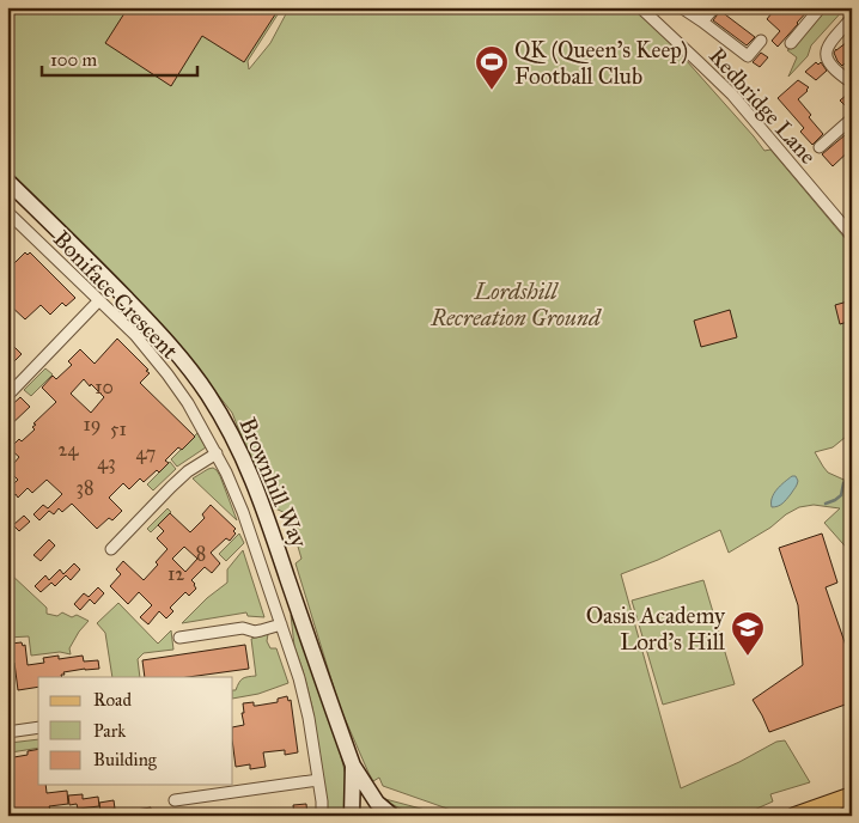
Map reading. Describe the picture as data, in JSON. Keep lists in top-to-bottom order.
{
  "streets": {
    "street": ["Redbridge Lane", "Boniface Crescent", "Brownhill Way"]
  },
  "parks": ["Lordshill Recreation Ground"],
  "places": {
    "sports": ["QK (Queen's Keep) Football Club"],
    "school or university": ["Oasis Academy Lord's Hill"]
  },
  "house_numbers": [
    "10",
    "19",
    "51",
    "24",
    "47",
    "43",
    "38",
    "8",
    "12"
  ],
  "legend": ["Road", "Park", "Building"],
  "scale_bar": "100 m"
}
